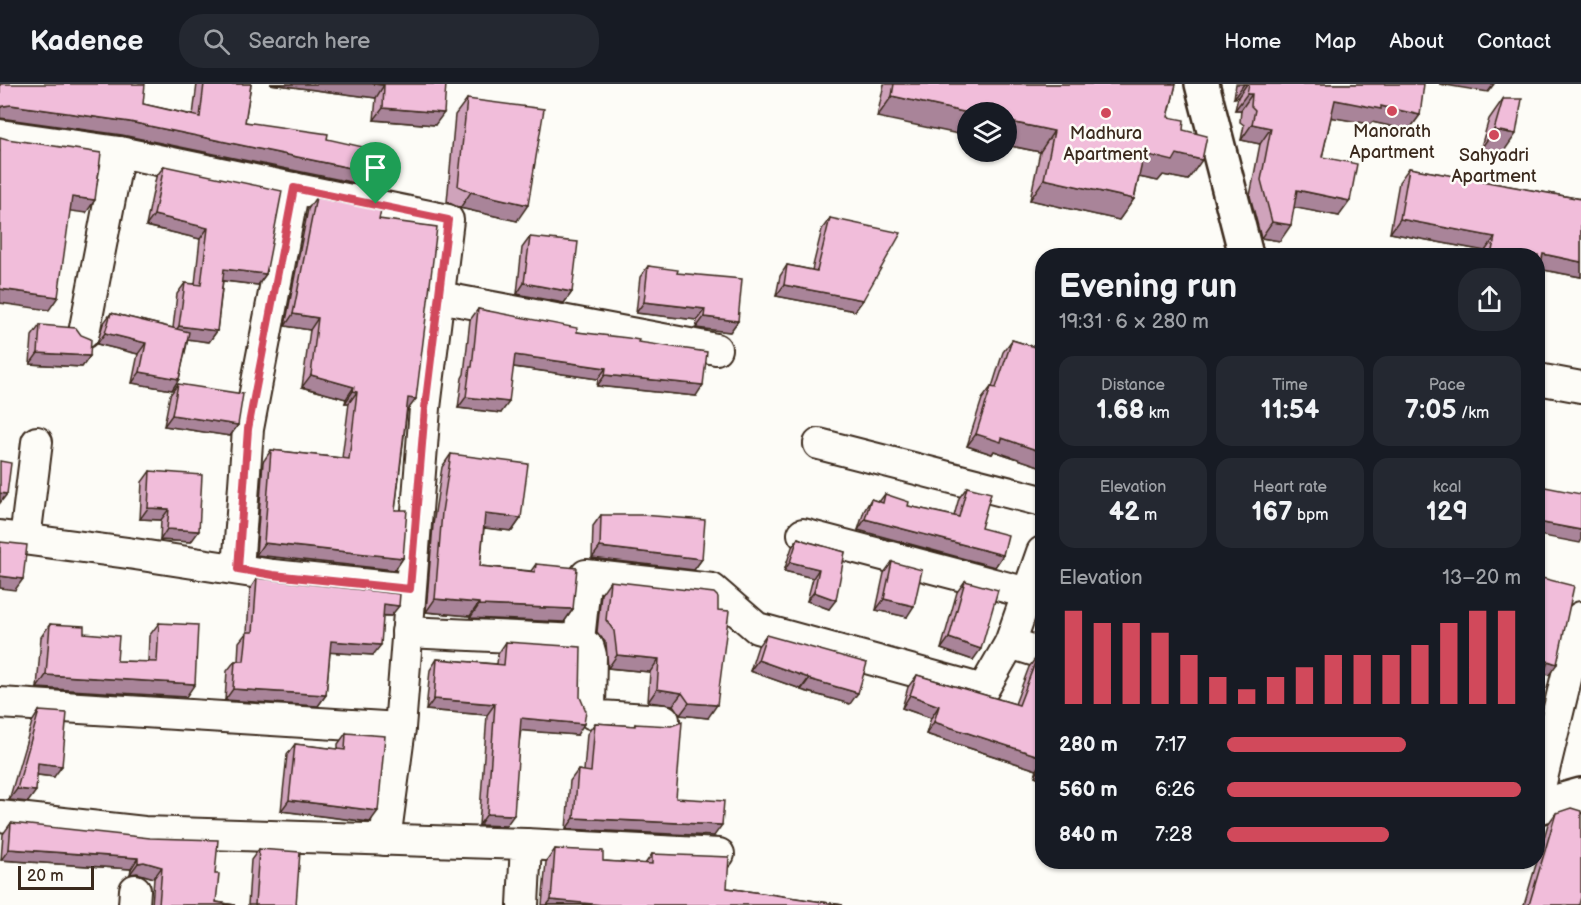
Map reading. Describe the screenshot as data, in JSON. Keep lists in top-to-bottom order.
{
  "places": ["Manorath Apartment", "Madhura Apartment", "Sahyadri Apartment"],
  "scale_bar": "20 m",
  "page": {
    "header": "Kadence",
    "search": "Search here",
    "nav": [
      "Home",
      "Map",
      "About",
      "Contact"
    ],
    "heading": ["Evening run", "19:31 · 6 × 280 m"],
    "stats": [
      ["Distance", "1.68 km"],
      ["Time", "11:54"],
      ["Pace", "7:05 /km"],
      ["Elevation", "42 m"],
      ["Heart rate", "167 bpm"],
      ["kcal", "129"]
    ],
    "chart": ["Elevation", "13–20 m"],
    "list": [
      {
        "name": "280 m",
        "note": "7:17"
      },
      {
        "name": "560 m",
        "note": "6:26"
      },
      {
        "name": "840 m",
        "note": "7:28"
      }
    ],
    "scale": "20 m"
  }
}
